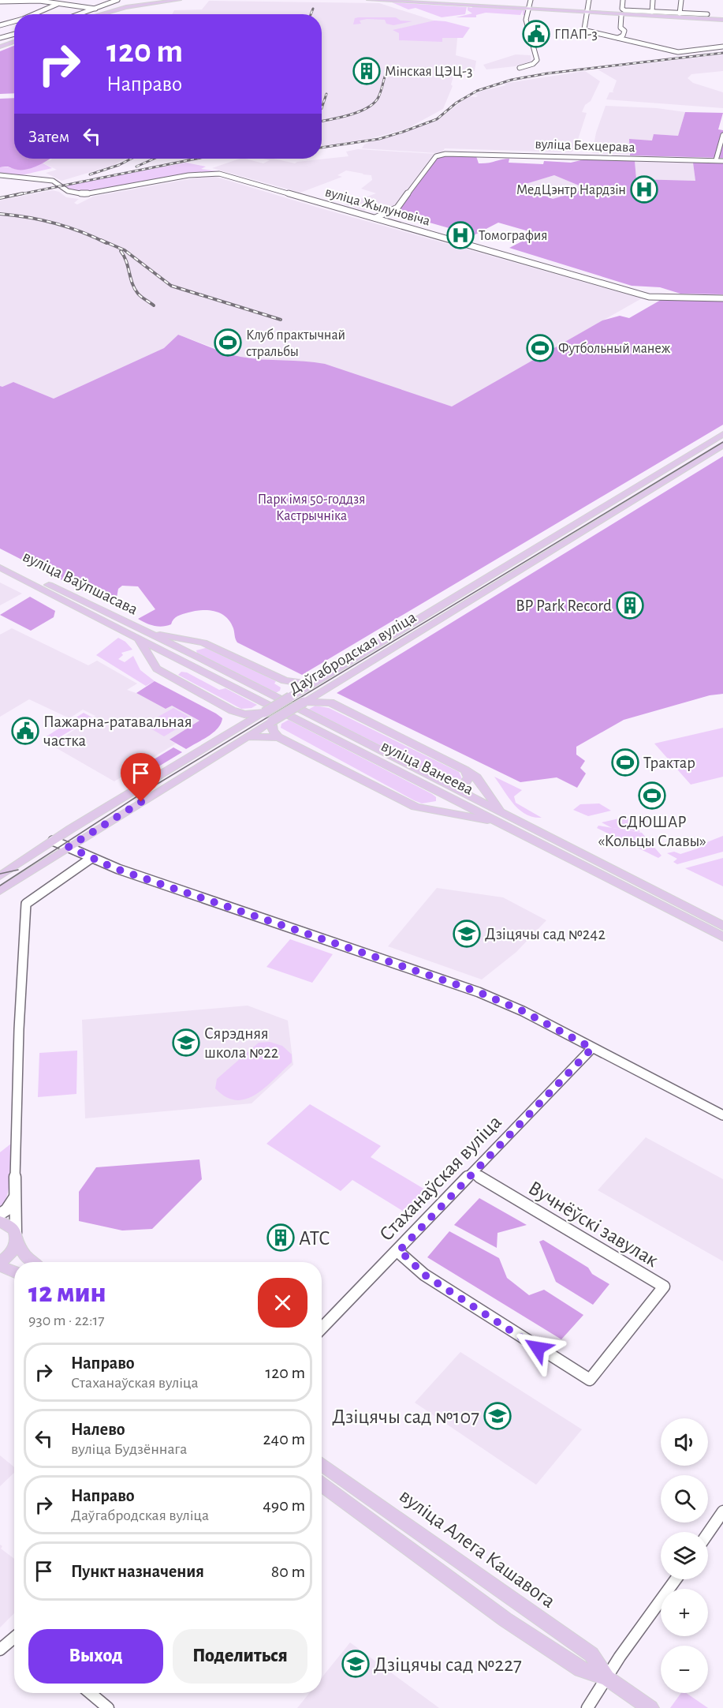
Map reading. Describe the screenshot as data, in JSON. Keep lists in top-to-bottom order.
{
  "streets": {
    "main road": [
      "вуліца Ваўпшасава",
      "Даўгабродская вуліца",
      "вуліца Ванеева",
      "вуліца Алега Кашавога"
    ],
    "street": [
      "вуліца Бехцерава",
      "вуліца Жылуновіча",
      "Стаханаўская вуліца",
      "Вучнёўскі завулак"
    ]
  },
  "crossings": [
    ["вуліца Бехцерава", "вуліца Жылуновіча"],
    ["вуліца Ваўпшасава", "вуліца Ванеева"],
    ["Стаханаўская вуліца", "Вучнёўскі завулак"]
  ],
  "parks": ["Парк імя 50-годдзя Кастрычніка"],
  "places": {
    "public building": ["ГПАП-3", "Пажарна-ратавальная частка"],
    "building": ["Мінская ЦЭЦ-3", "BP Park Record", "АТС"],
    "hospital": ["МедЦэнтр Нардзін", "Томография"],
    "sports": [
      "Клуб практычнай стральбы",
      "Футбольный манеж",
      "Трактар",
      "СДЮШАР «Кольцы Славы»"
    ],
    "school or university": [
      "Дзіцячы сад №242",
      "Сярэдняя школа №22",
      "Дзіцячы сад №107",
      "Дзіцячы сад №227"
    ]
  },
  "page": {
    "turn": ["120 m", "Направо"],
    "then": "Затем",
    "heading": ["12 мин", "930 m · 22:17"],
    "list": [
      {
        "name": "Направо",
        "note": "Стаханаўская вуліца",
        "value": "120 m"
      },
      {
        "name": "Налево",
        "note": "вуліца Будзённага",
        "value": "240 m"
      },
      {
        "name": "Направо",
        "note": "Даўгабродская вуліца",
        "value": "490 m"
      },
      {
        "name": "Пункт назначения",
        "value": "80 m"
      }
    ],
    "map_buttons": ["+", "−"],
    "buttons": ["Выход", "Поделиться"]
  }
}
